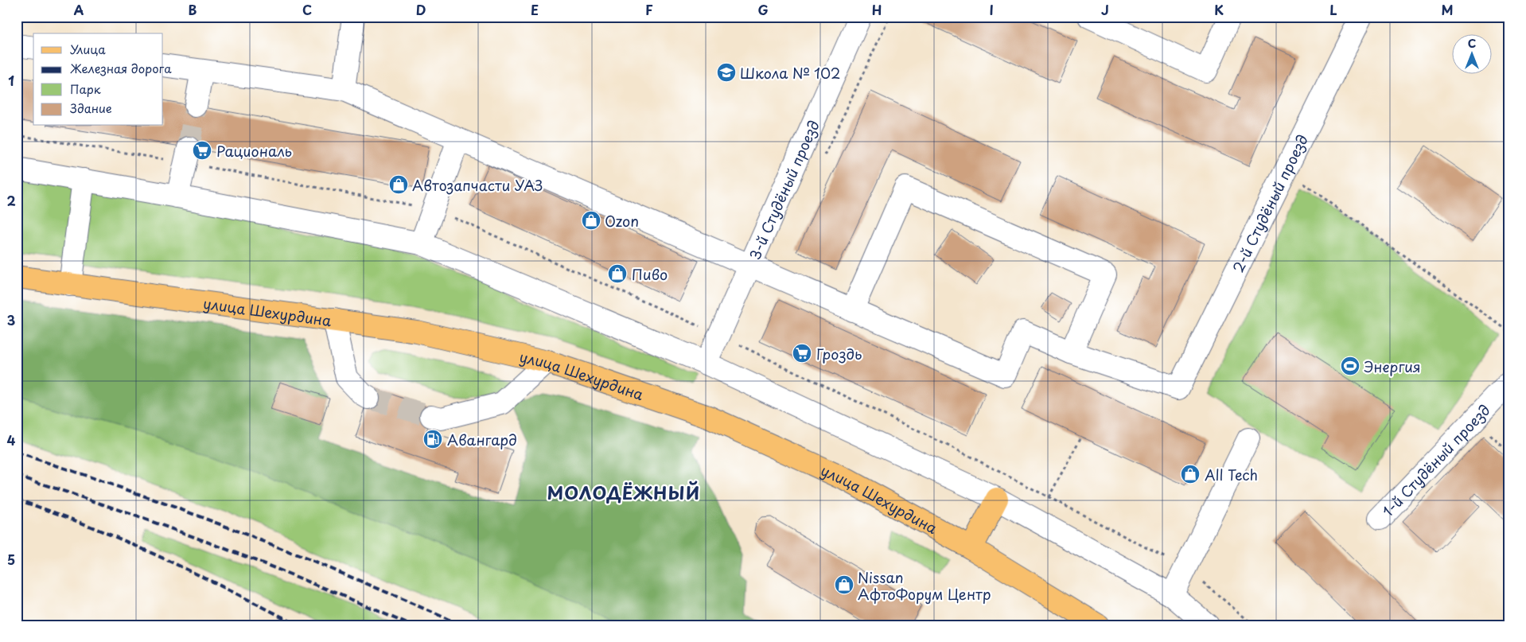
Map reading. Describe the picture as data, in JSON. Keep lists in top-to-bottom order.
{
  "streets": {
    "main road": ["улица Шехурдина"],
    "street": ["3-й Студёный проезд", "2-й Студёный проезд", "1-й Студёный проезд"]
  },
  "districts": ["МОЛОДЁЖНЫЙ"],
  "places": {
    "school or university": ["Школа № 102"],
    "supermarket": ["Рациональ", "Гроздь"],
    "shop": [
      "Автозапчасти УАЗ",
      "Ozon",
      "Пиво",
      "All Tech",
      "Nissan АфтоФорум Центр"
    ],
    "sports": ["Энергия"],
    "fuel station": ["Авангард"]
  },
  "legend": [
    "Улица",
    "Железная дорога",
    "Парк",
    "Здание"
  ],
  "north": "top",
  "grid": {
    "columns": [
      "A",
      "B",
      "C",
      "D",
      "E",
      "F",
      "G",
      "H",
      "I",
      "J",
      "K",
      "L",
      "M"
    ],
    "rows": [
      "1",
      "2",
      "3",
      "4",
      "5"
    ]
  }
}
